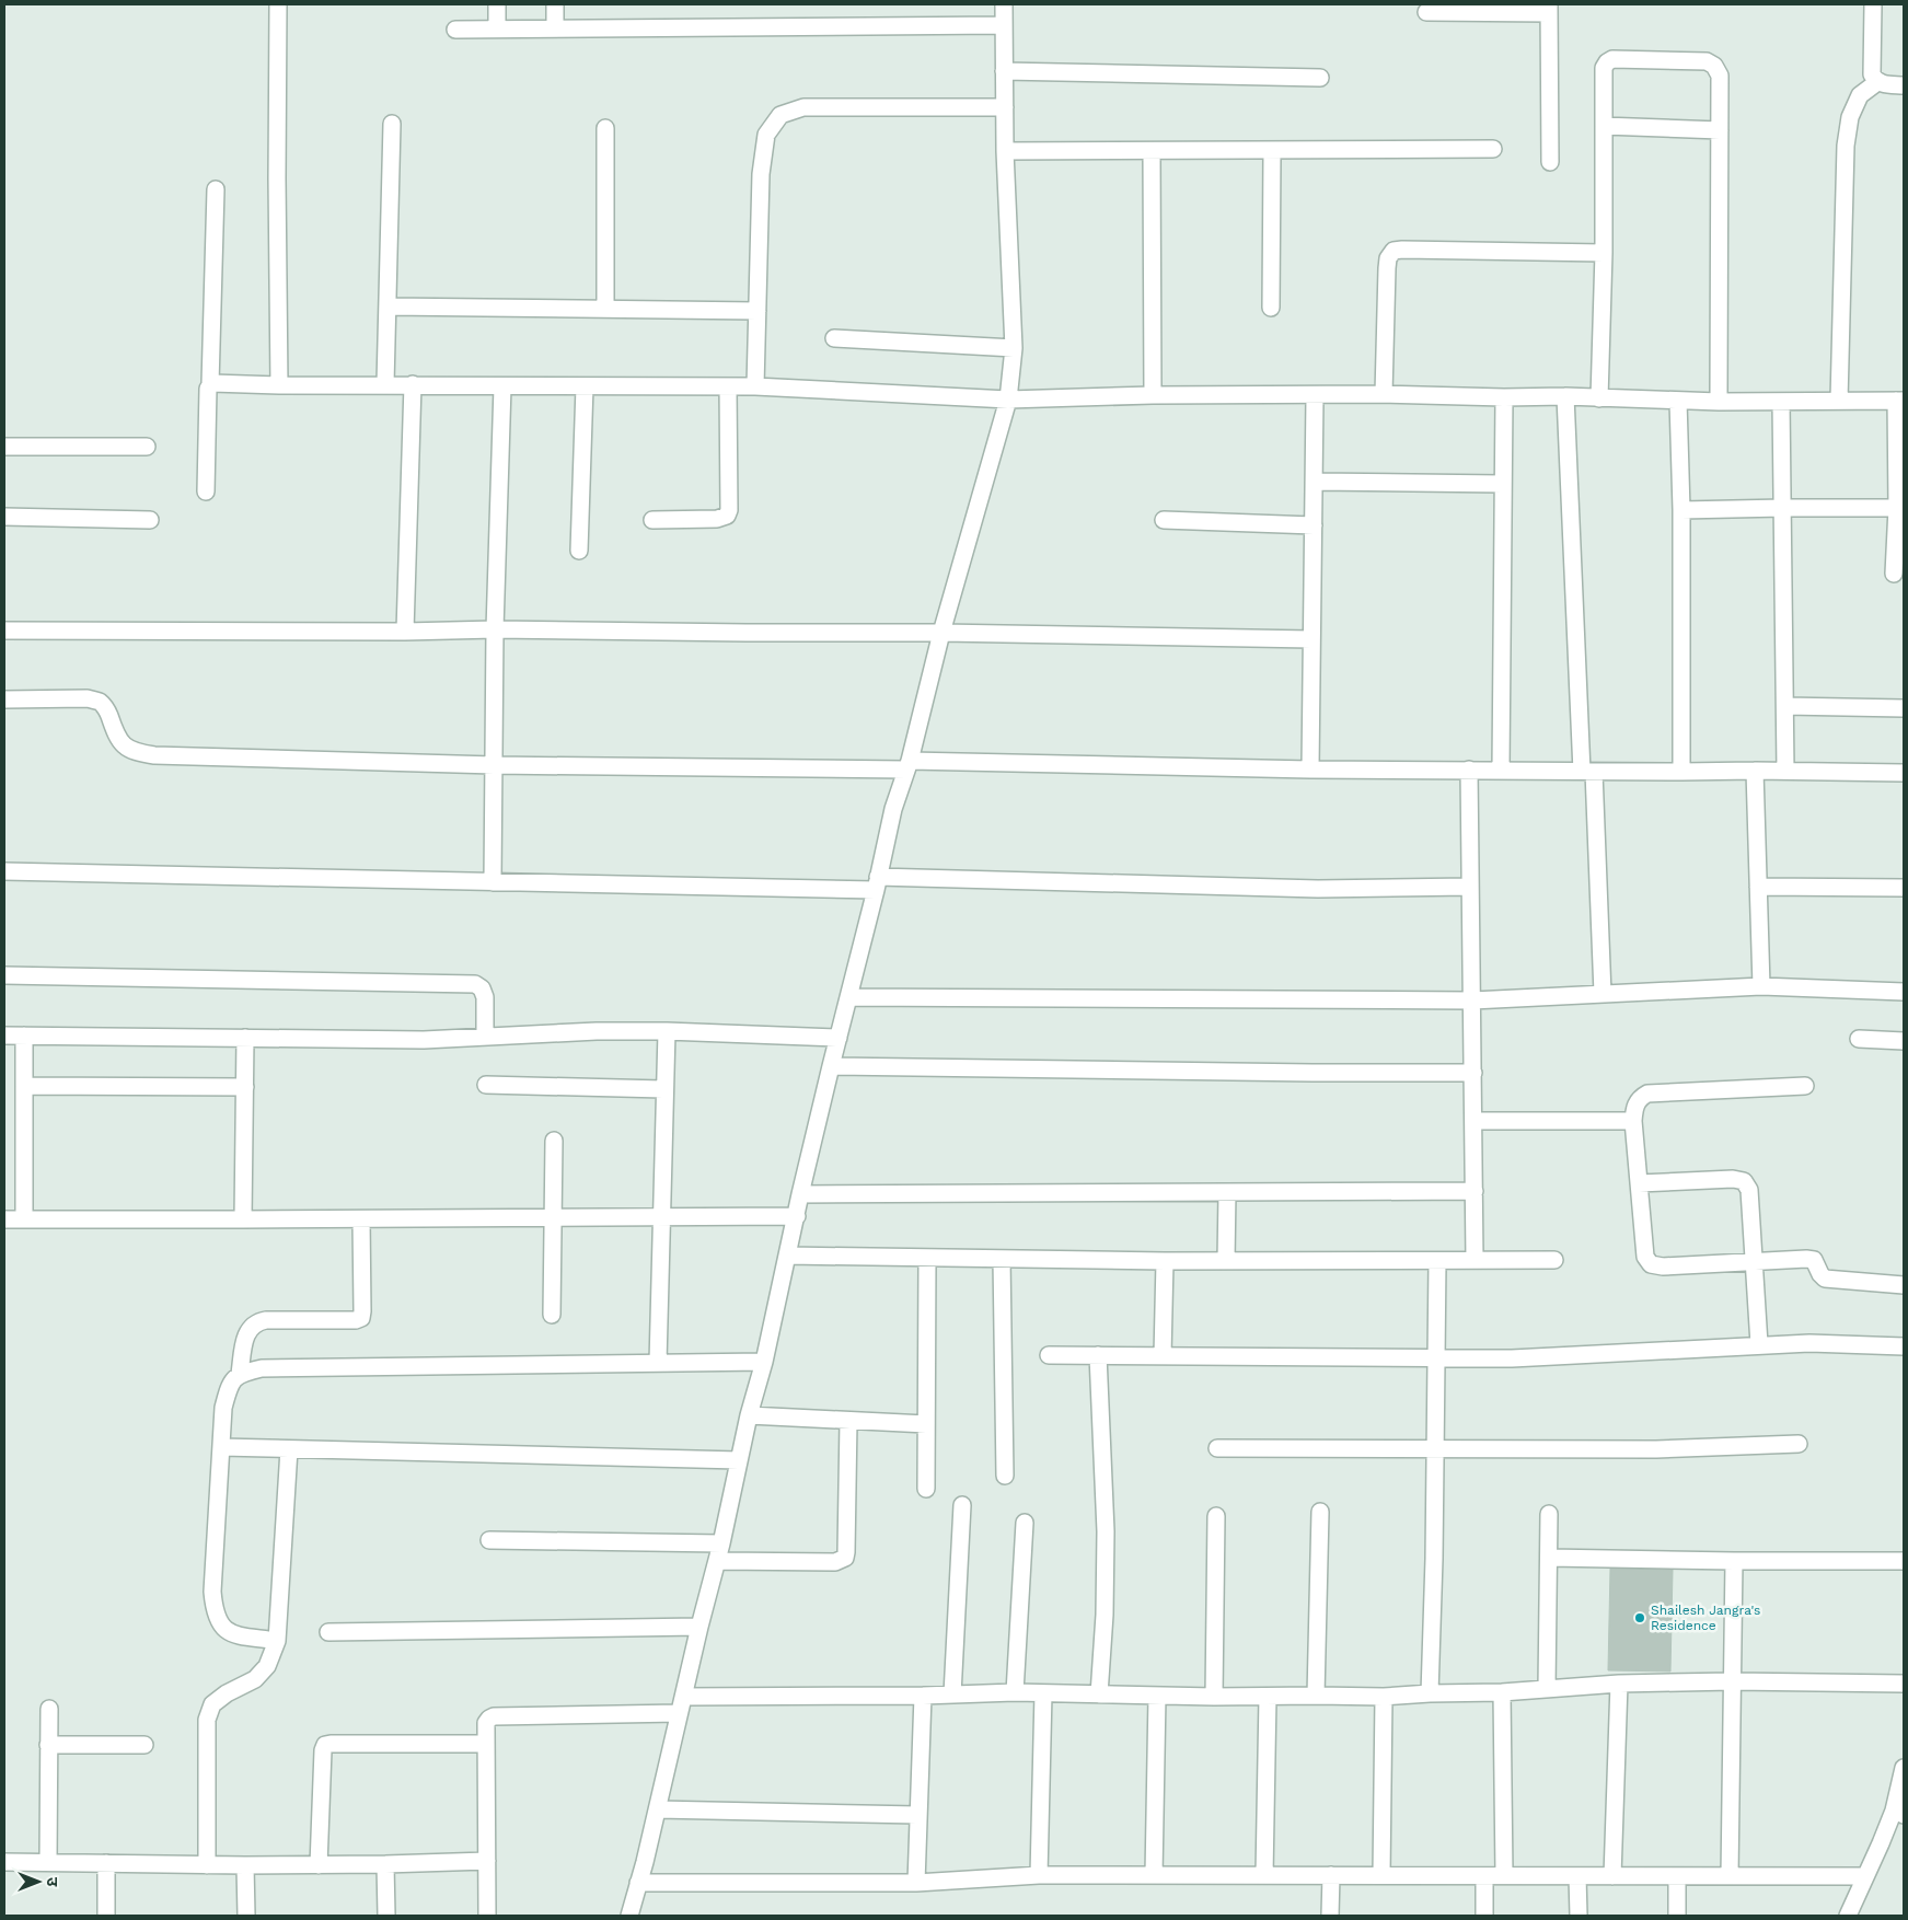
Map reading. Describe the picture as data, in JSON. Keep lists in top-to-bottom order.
{
  "places": ["Shailesh Jangra's Residence"],
  "north": "right"
}
